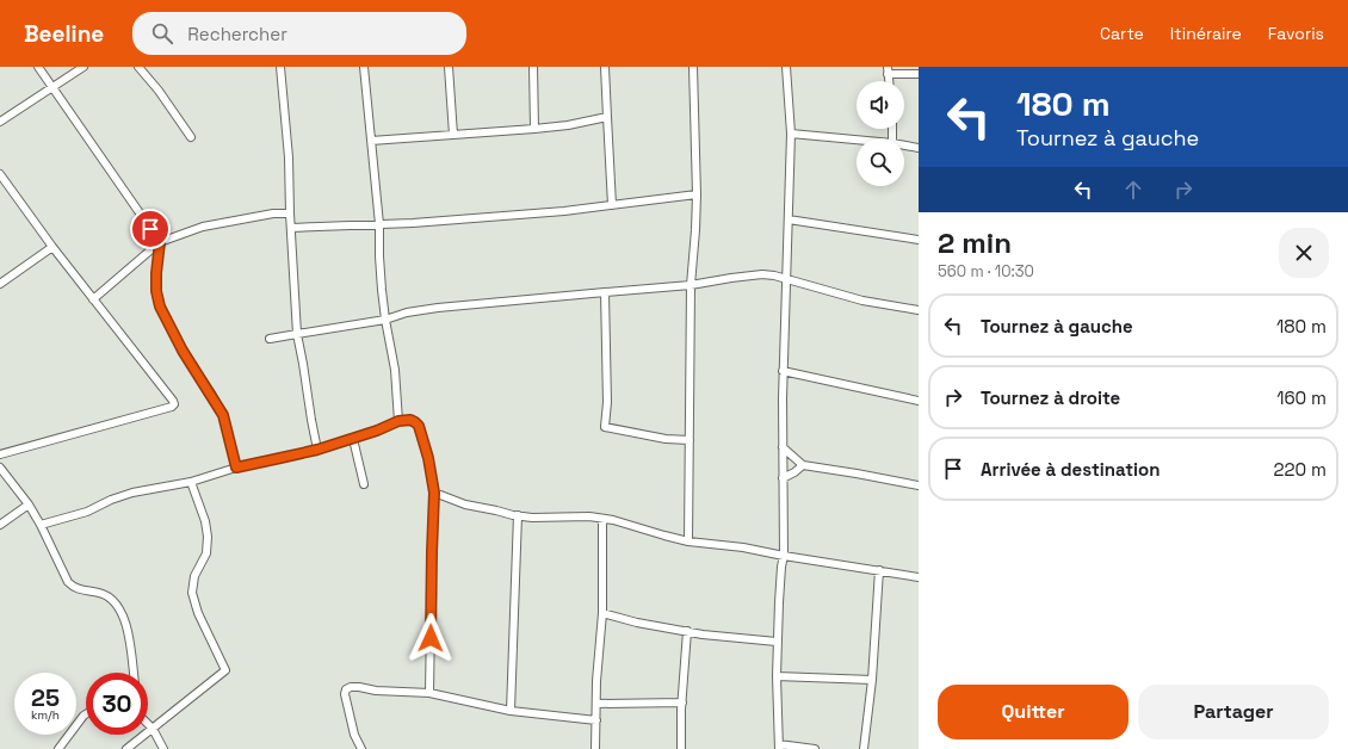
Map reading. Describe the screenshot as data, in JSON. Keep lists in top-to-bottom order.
{
  "page": {
    "header": "Beeline",
    "search": "Rechercher",
    "nav": ["Carte", "Itinéraire", "Favoris"],
    "turn": ["180 m", "Tournez à gauche"],
    "heading": ["2 min", "560 m · 10:30"],
    "list": [
      {
        "name": "Tournez à gauche",
        "value": "180 m"
      },
      {
        "name": "Tournez à droite",
        "value": "160 m"
      },
      {
        "name": "Arrivée à destination",
        "value": "220 m"
      }
    ],
    "speed": "25 km/h",
    "limit": "30",
    "buttons": ["Quitter", "Partager"]
  }
}
